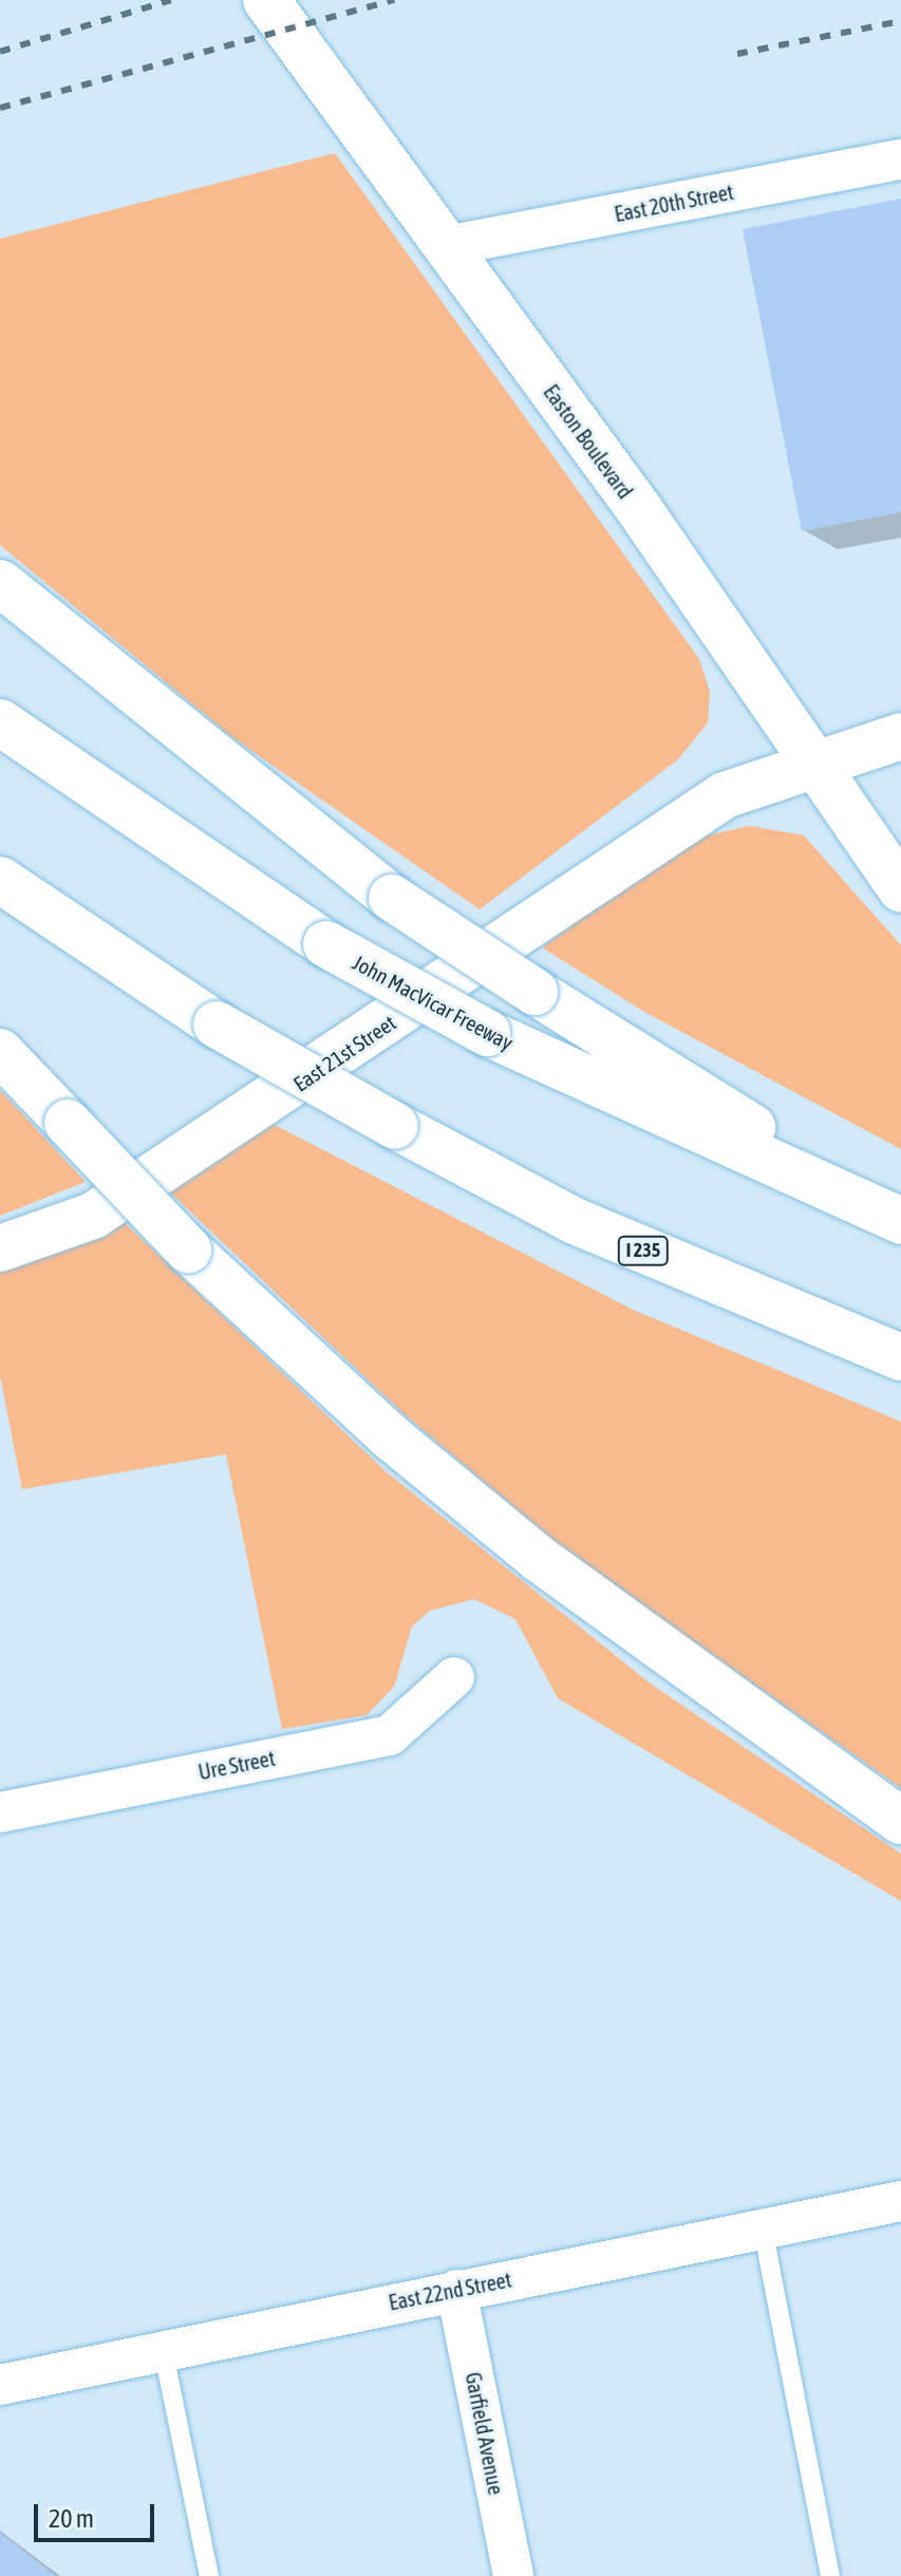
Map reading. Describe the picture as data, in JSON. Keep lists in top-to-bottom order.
{
  "streets": {
    "main road": [
      "Easton Boulevard",
      "John MacVicar Freeway",
      "East 21st Street",
      "I 235"
    ],
    "street": [
      "East 20th Street",
      "Ure Street",
      "East 22nd Street",
      "Garfield Avenue"
    ]
  },
  "crossings": [
    ["East 20th Street", "Easton Boulevard"],
    ["Easton Boulevard", "East 21st Street"],
    ["East 22nd Street", "Garfield Avenue"]
  ],
  "scale_bar": "20 m"
}
